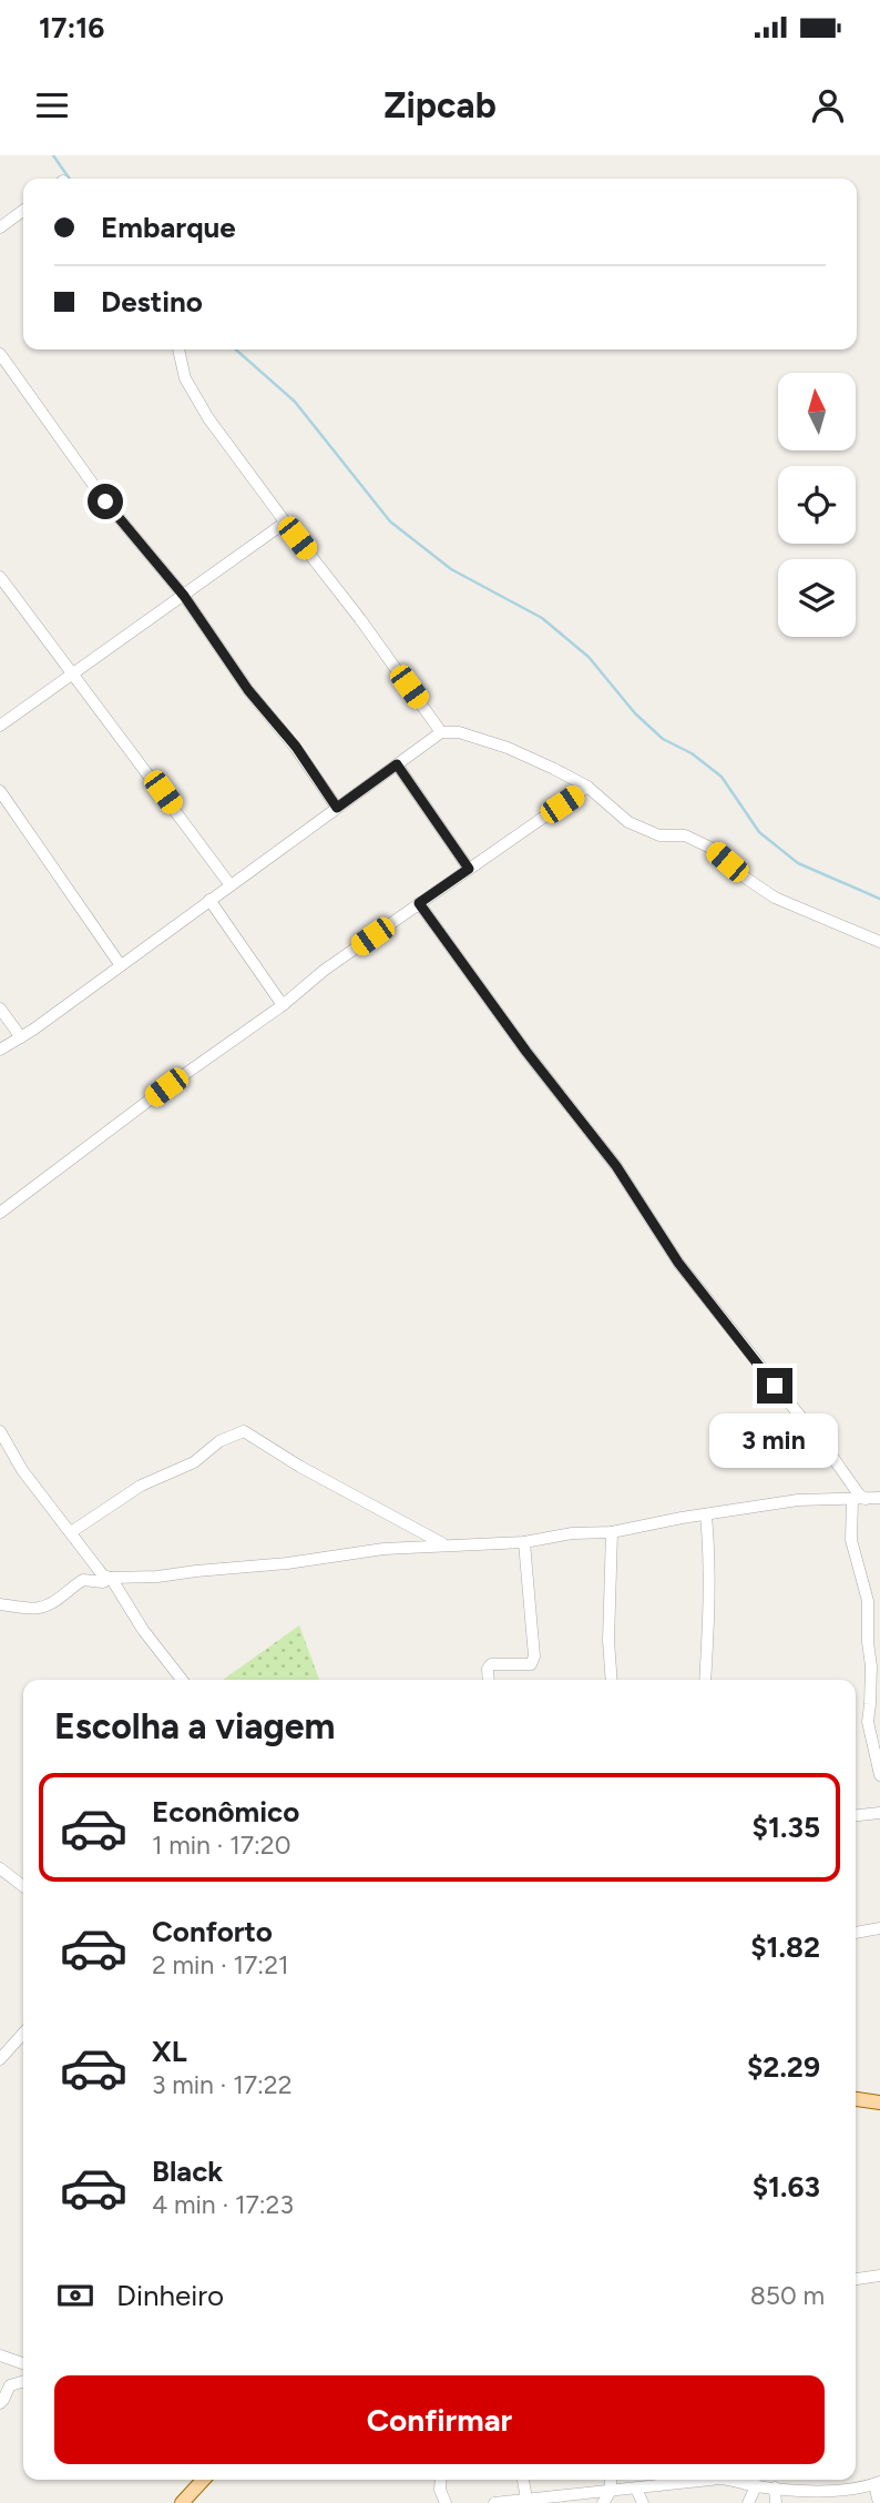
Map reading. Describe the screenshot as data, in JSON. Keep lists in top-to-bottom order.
{
  "north": "top",
  "page": {
    "status": "17:16",
    "header": "Zipcab",
    "banner": ["Embarque", "Destino"],
    "bubble": "3 min",
    "heading": "Escolha a viagem",
    "list": [
      {
        "name": "Econômico",
        "note": "1 min · 17:20",
        "value": "$1.35"
      },
      {
        "name": "Conforto",
        "note": "2 min · 17:21",
        "value": "$1.82"
      },
      {
        "name": "XL",
        "note": "3 min · 17:22",
        "value": "$2.29"
      },
      {
        "name": "Black",
        "note": "4 min · 17:23",
        "value": "$1.63"
      }
    ],
    "pay": ["Dinheiro", "850 m"],
    "buttons": "Confirmar"
  }
}
